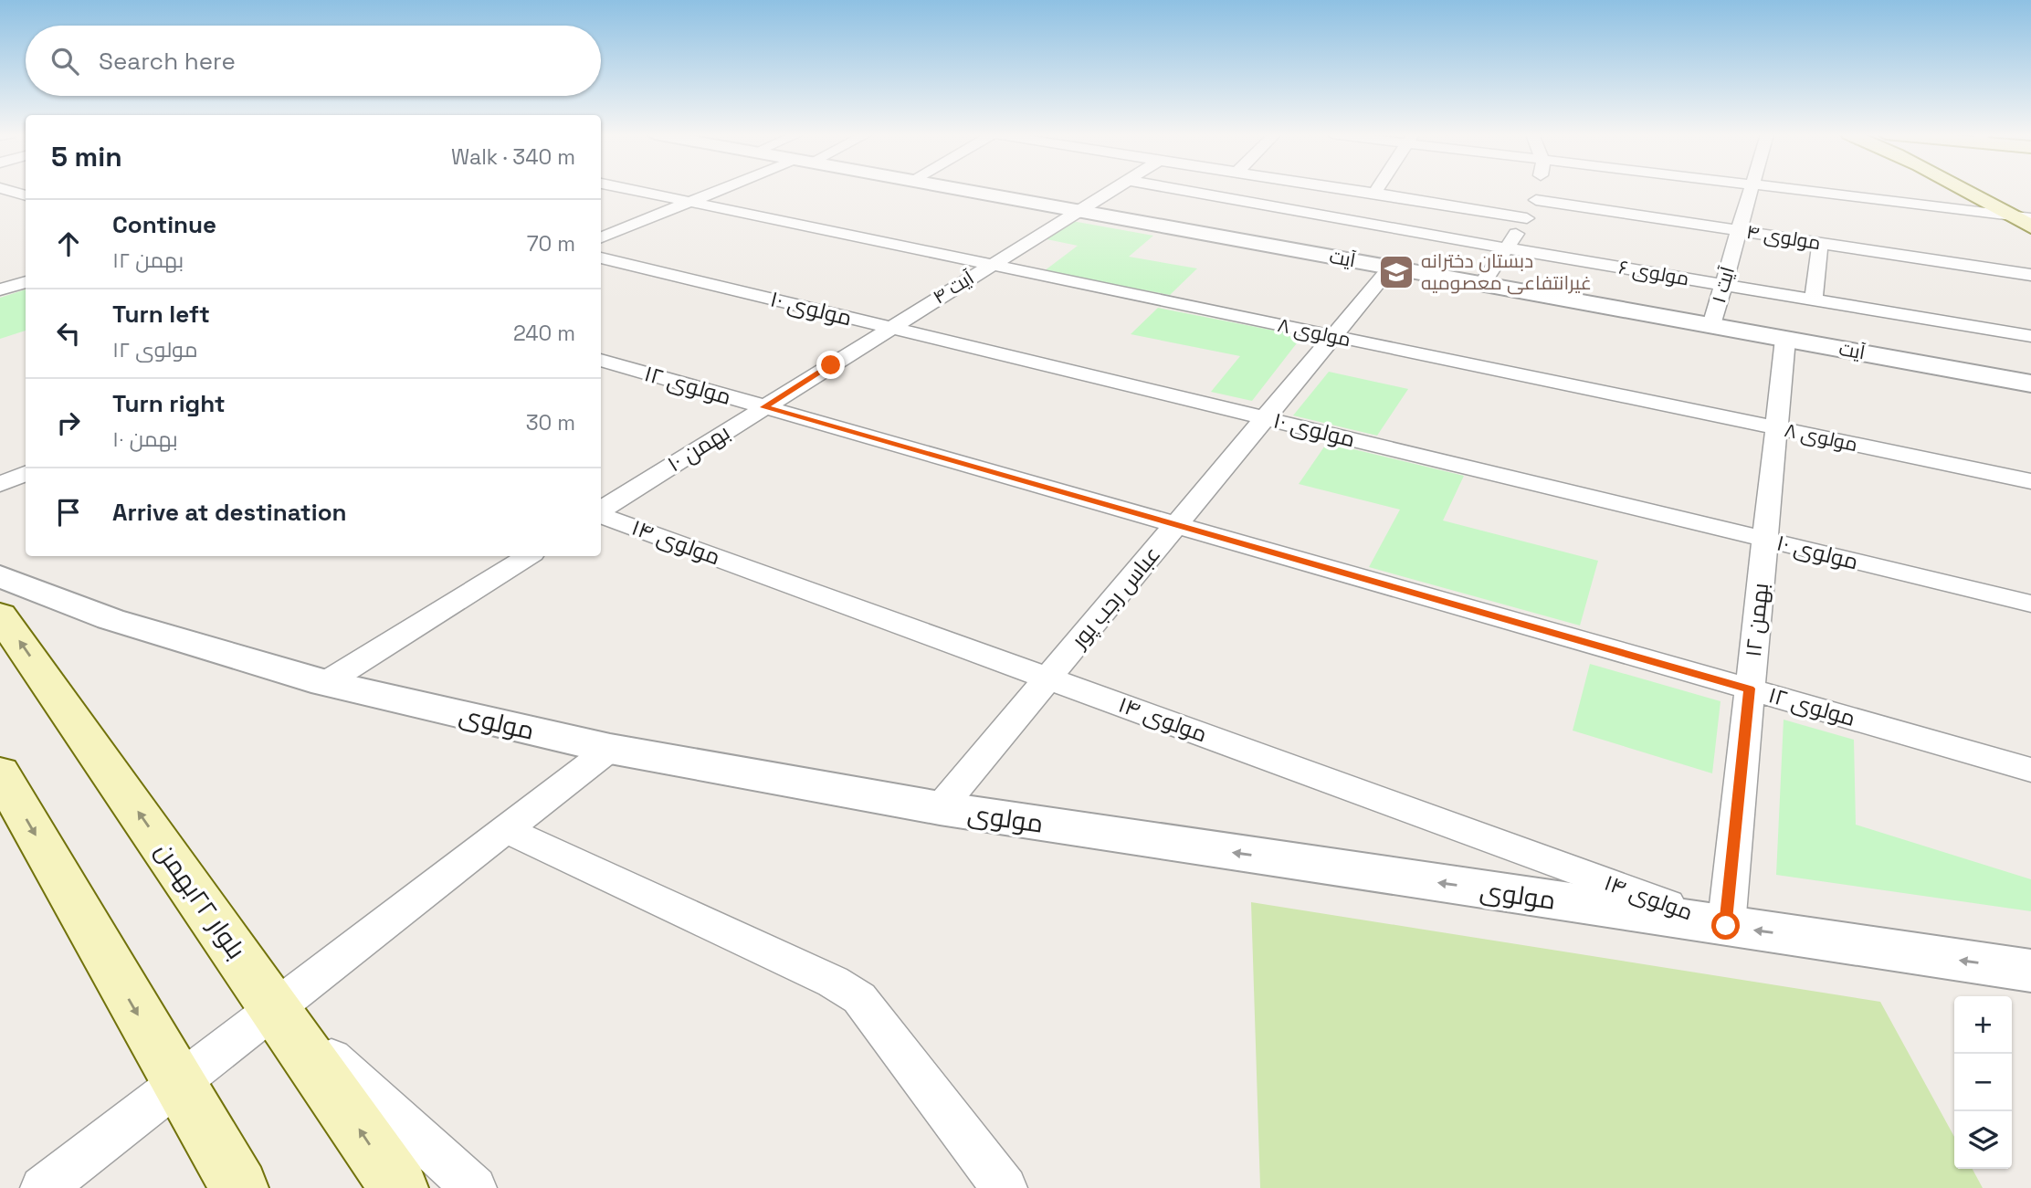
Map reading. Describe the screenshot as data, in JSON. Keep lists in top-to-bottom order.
{
  "streets": {
    "main road": ["بلوار ۲۲بهمن"],
    "street": [
      "مولوی ۴",
      "آیت",
      "مولوی ۶",
      "آیت ۱",
      "آیت ۴",
      "مولوی ۱۰",
      "مولوی ۸",
      "مولوی ۱۲",
      "بهمن ۱۰",
      "مولوی ۱۴",
      "عباس رجب پور",
      "بهمن ۱۲",
      "مولوی"
    ]
  },
  "crossings": [
    ["مولوی ۴", "آیت ۱"],
    ["آیت", "آیت ۱"],
    ["آیت", "آیت ۴"],
    ["آیت", "عباس رجب پور"],
    ["آیت", "بهمن ۱۲"],
    ["مولوی ۶", "آیت ۱"],
    ["آیت ۴", "مولوی ۱۰"],
    ["آیت ۴", "مولوی ۸"],
    ["آیت ۴", "بهمن ۱۰"],
    ["مولوی ۱۰", "عباس رجب پور"],
    ["مولوی ۱۰", "بهمن ۱۲"],
    ["مولوی ۸", "عباس رجب پور"],
    ["مولوی ۸", "بهمن ۱۲"],
    ["مولوی ۱۲", "بهمن ۱۰"],
    ["مولوی ۱۲", "عباس رجب پور"],
    ["مولوی ۱۲", "بهمن ۱۲"],
    ["مولوی ۱۴", "عباس رجب پور"],
    ["مولوی ۱۴", "بهمن ۱۲"],
    ["مولوی ۱۴", "مولوی"],
    ["عباس رجب پور", "مولوی"],
    ["بهمن ۱۲", "مولوی"]
  ],
  "one_way": ["مولوی"],
  "places": {
    "school or university": ["دبستان دخترانه غیرانتفاعی معصومیه"]
  },
  "page": {
    "search": "Search here",
    "heading": ["5 min", "Walk · 340 m"],
    "list": [
      ["Continue", "بهمن ۱۲", "70 m"],
      ["Turn left", "مولوی ۱۲", "240 m"],
      ["Turn right", "بهمن ۱۰", "30 m"],
      "Arrive at destination"
    ],
    "map_buttons": ["+", "−"]
  }
}
